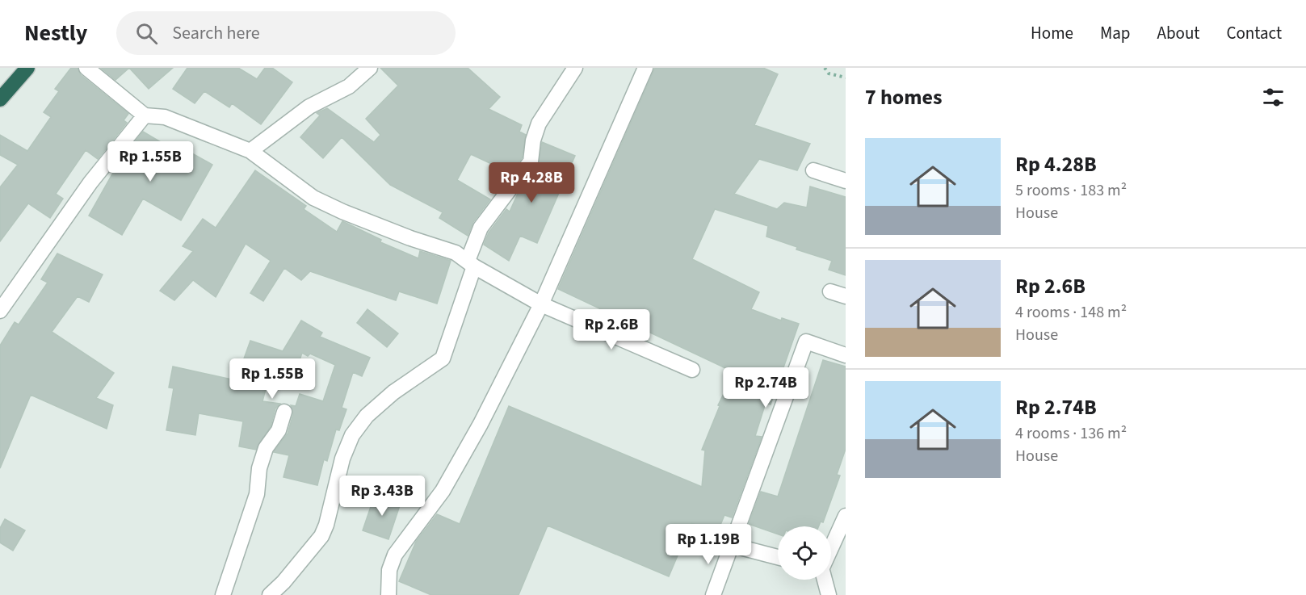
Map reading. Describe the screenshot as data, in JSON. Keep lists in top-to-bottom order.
{
  "page": {
    "header": "Nestly",
    "search": "Search here",
    "nav": [
      "Home",
      "Map",
      "About",
      "Contact"
    ],
    "heading": "7 homes",
    "list": [
      {
        "name": "Rp 4.28B",
        "note": "5 rooms · 183 m² · House"
      },
      {
        "name": "Rp 2.6B",
        "note": "4 rooms · 148 m² · House"
      },
      {
        "name": "Rp 2.74B",
        "note": "4 rooms · 136 m² · House"
      }
    ],
    "price": [
      "Rp 1.55B",
      "Rp 4.28B",
      "Rp 2.6B",
      "Rp 1.55B",
      "Rp 2.74B",
      "Rp 3.43B",
      "Rp 1.19B"
    ]
  }
}
